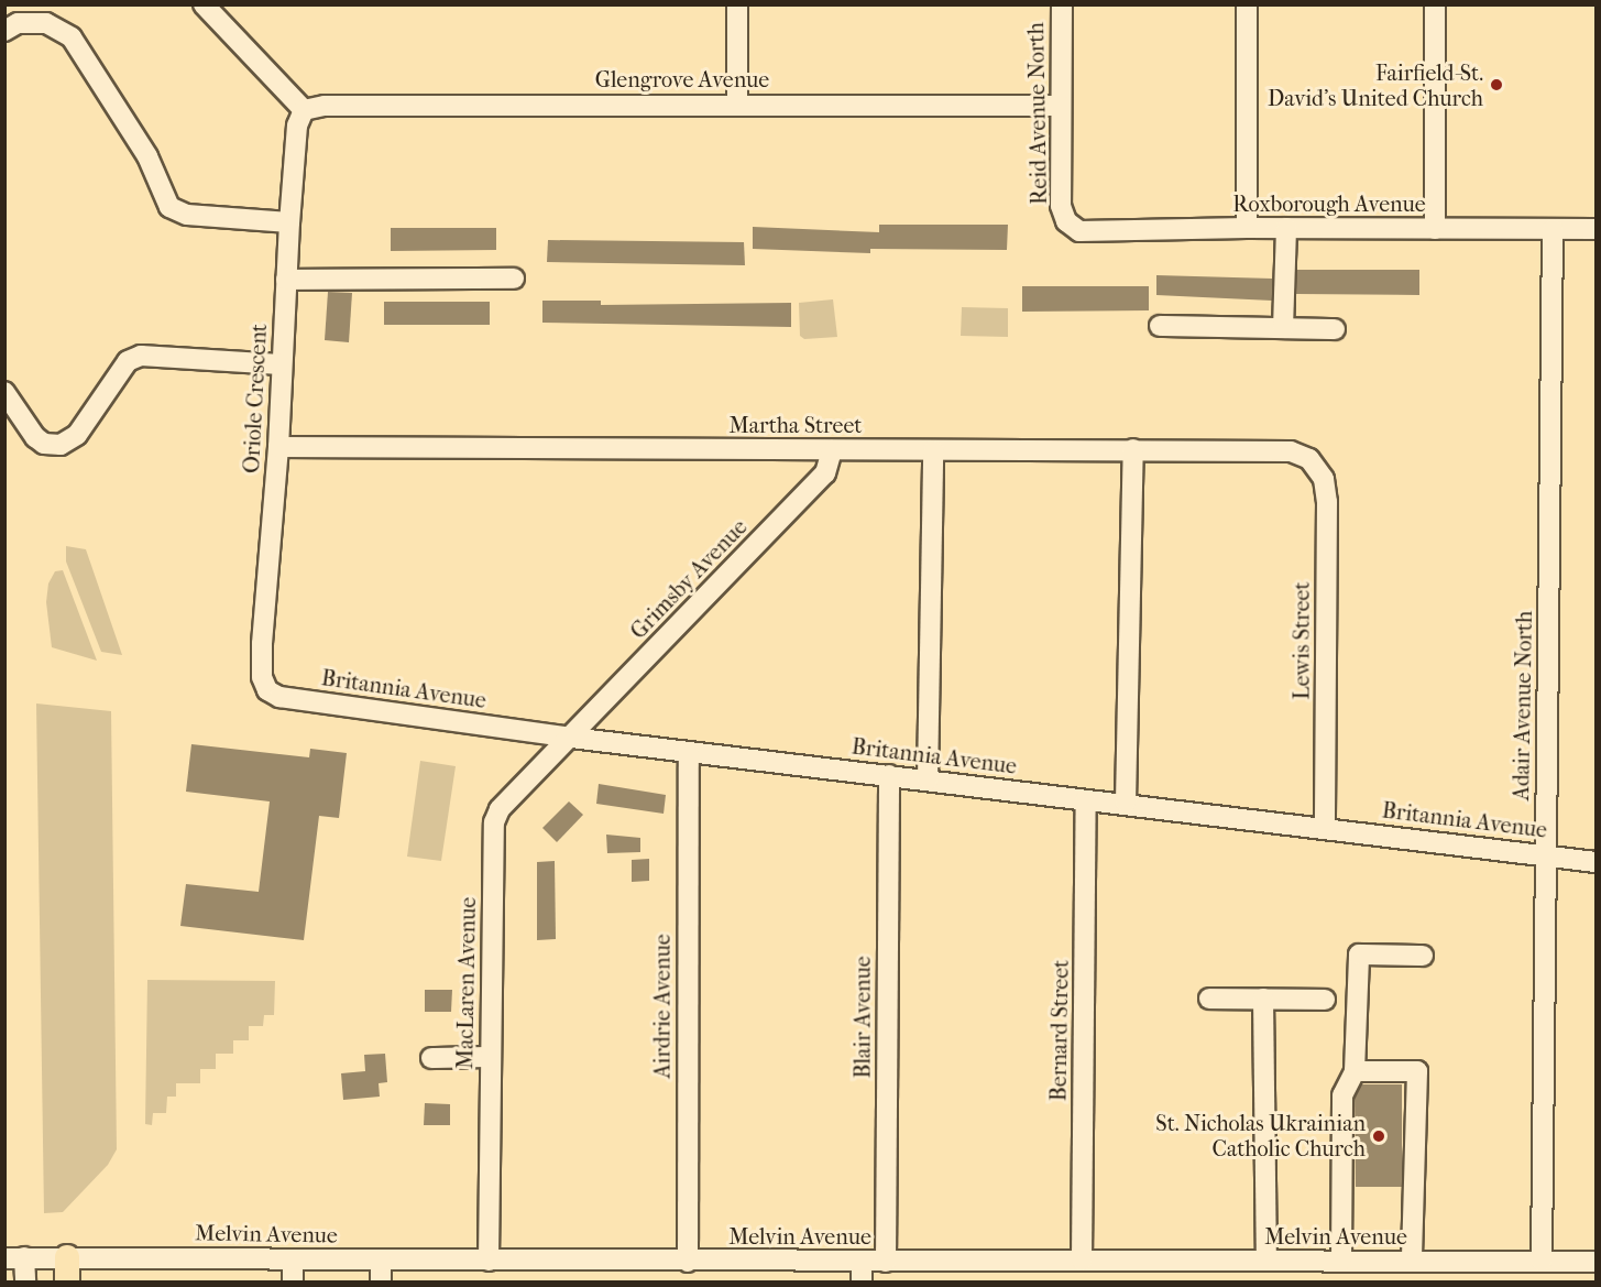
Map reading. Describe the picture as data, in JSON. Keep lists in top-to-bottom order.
{
  "streets": {
    "street": [
      "Glengrove Avenue",
      "Reid Avenue North",
      "Roxborough Avenue",
      "Oriole Crescent",
      "Martha Street",
      "Grimsby Avenue",
      "Lewis Street",
      "Britannia Avenue",
      "Adair Avenue North",
      "MacLaren Avenue",
      "Airdrie Avenue",
      "Blair Avenue",
      "Bernard Street",
      "Melvin Avenue"
    ]
  },
  "crossings": [
    ["Glengrove Avenue", "Reid Avenue North"],
    ["Glengrove Avenue", "Oriole Crescent"],
    ["Reid Avenue North", "Roxborough Avenue"],
    ["Roxborough Avenue", "Adair Avenue North"],
    ["Oriole Crescent", "Martha Street"],
    ["Oriole Crescent", "Britannia Avenue"],
    ["Martha Street", "Grimsby Avenue"],
    ["Martha Street", "Lewis Street"],
    ["Grimsby Avenue", "Britannia Avenue"],
    ["Grimsby Avenue", "MacLaren Avenue"],
    ["Lewis Street", "Britannia Avenue"],
    ["Britannia Avenue", "Adair Avenue North"],
    ["Britannia Avenue", "MacLaren Avenue"],
    ["Britannia Avenue", "Airdrie Avenue"],
    ["Britannia Avenue", "Blair Avenue"],
    ["Britannia Avenue", "Bernard Street"],
    ["Adair Avenue North", "Melvin Avenue"],
    ["MacLaren Avenue", "Melvin Avenue"],
    ["Airdrie Avenue", "Melvin Avenue"],
    ["Blair Avenue", "Melvin Avenue"],
    ["Bernard Street", "Melvin Avenue"]
  ],
  "places": ["Fairfield-St. David's United Church", "St. Nicholas Ukrainian Catholic Church"]
}
